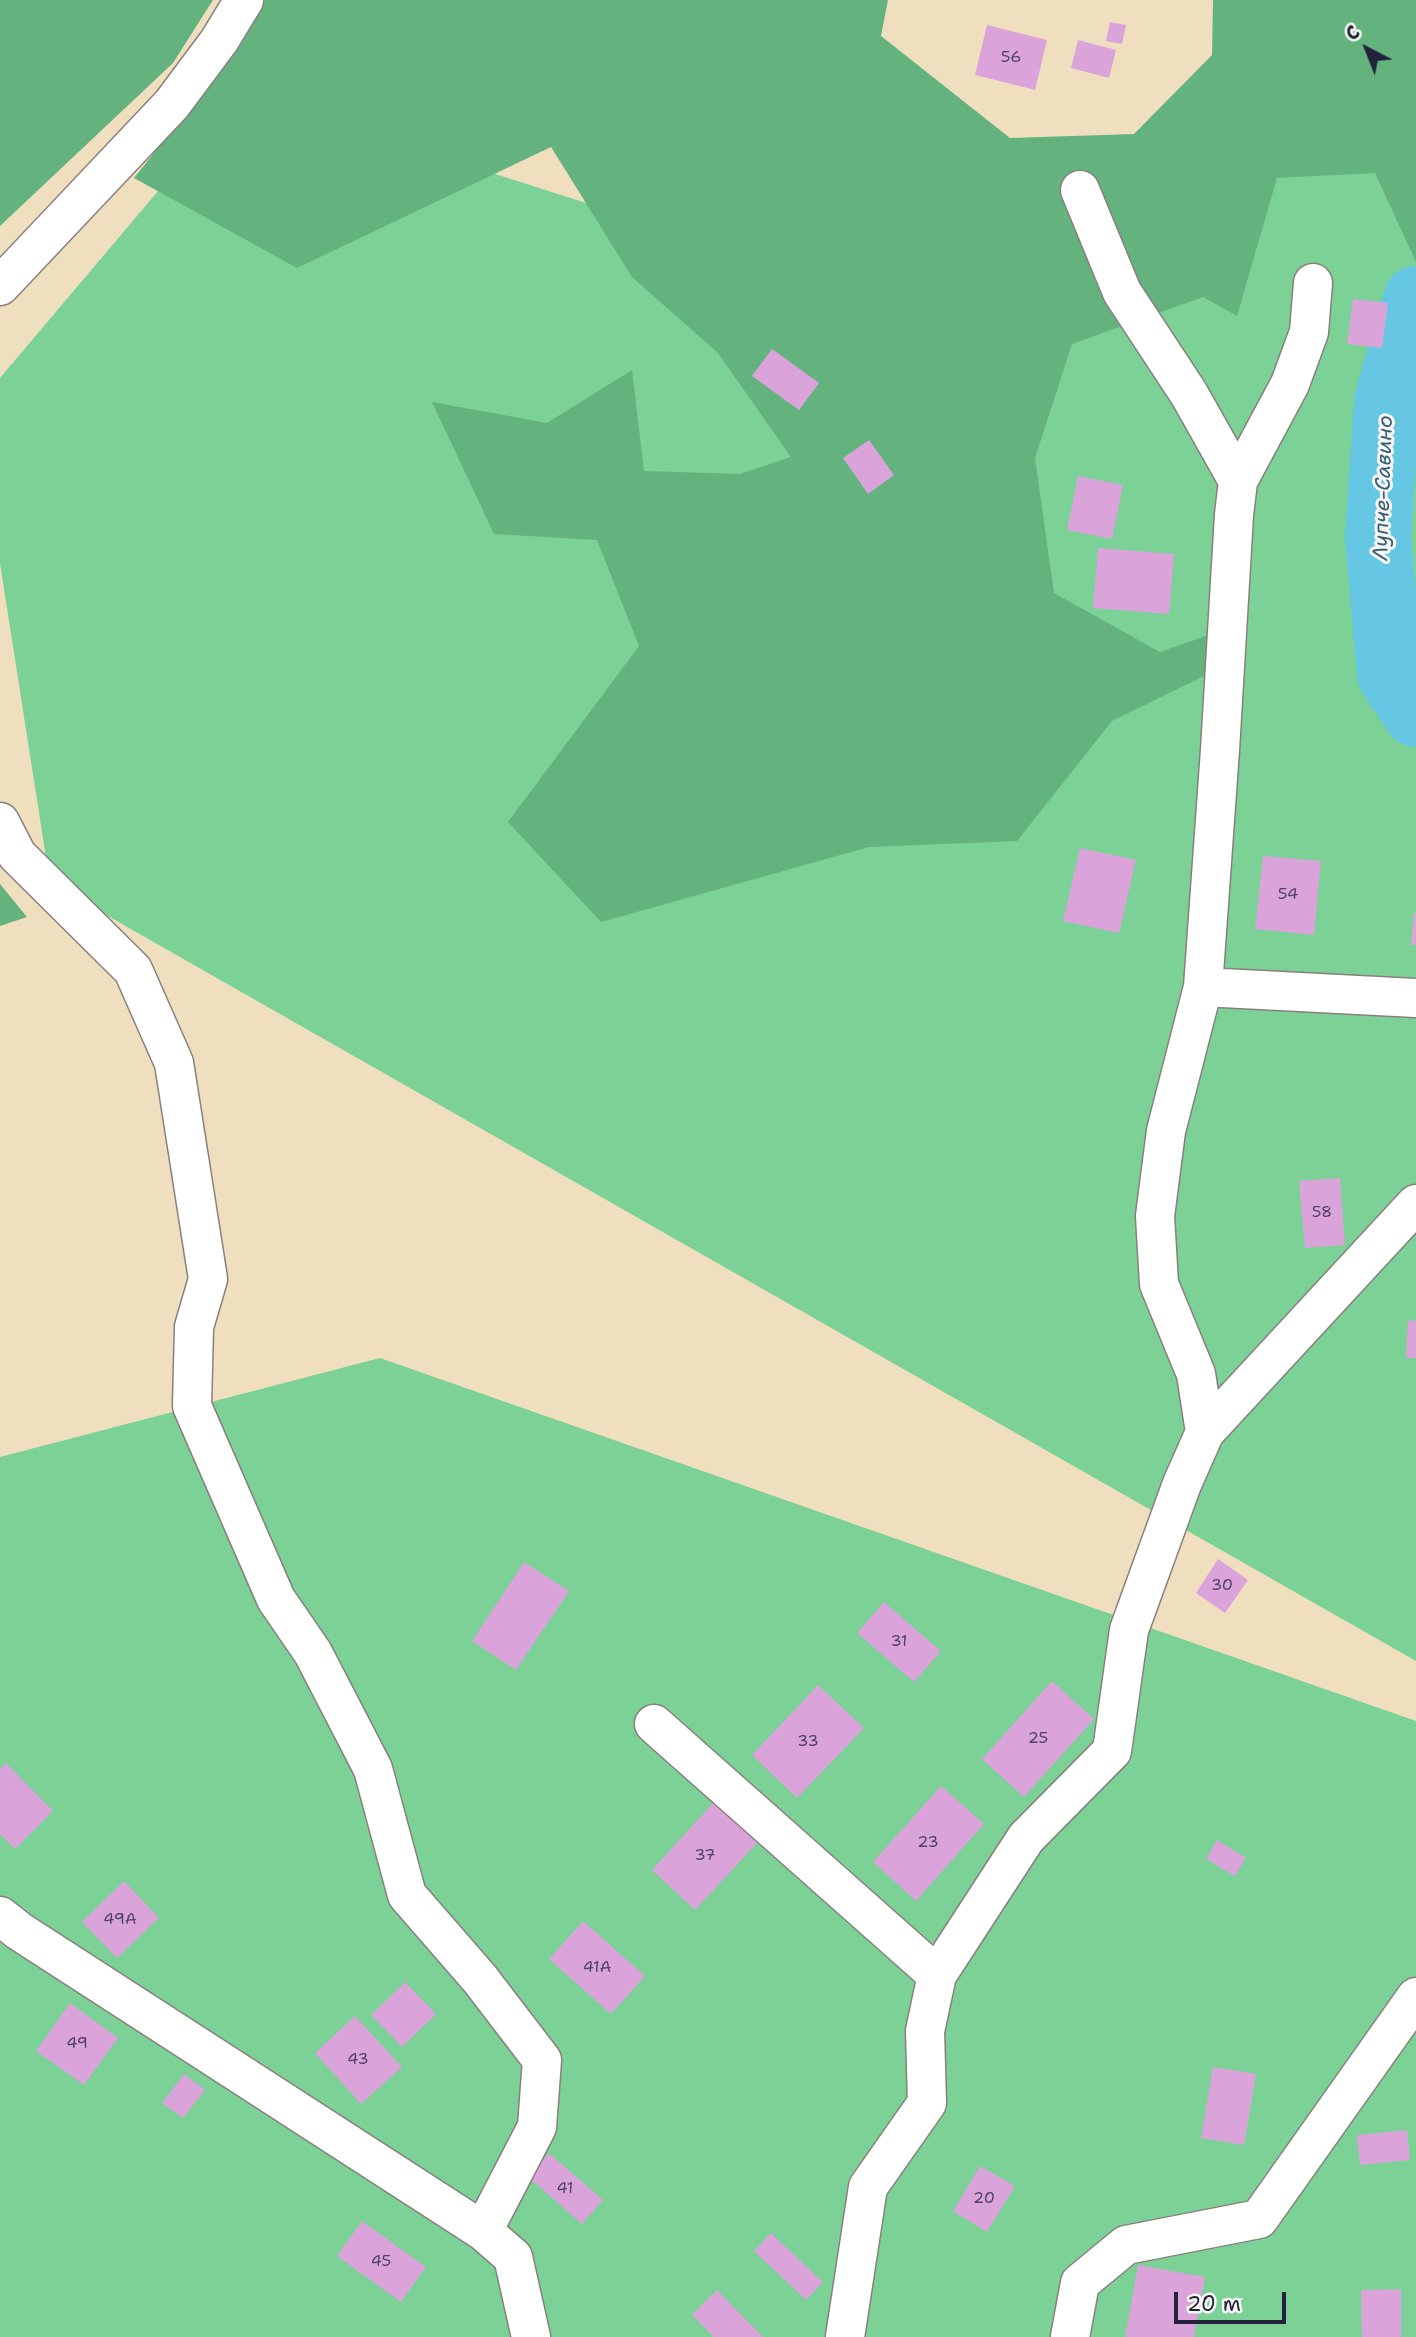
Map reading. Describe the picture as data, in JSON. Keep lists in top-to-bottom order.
{
  "water": ["Лупче-Савино"],
  "house_numbers": [
    "56",
    "54",
    "58",
    "30",
    "31",
    "25",
    "33",
    "23",
    "37",
    "49А",
    "41А",
    "49",
    "43",
    "41",
    "20",
    "45"
  ],
  "scale_bar": "20 m",
  "north": "top left"
}
